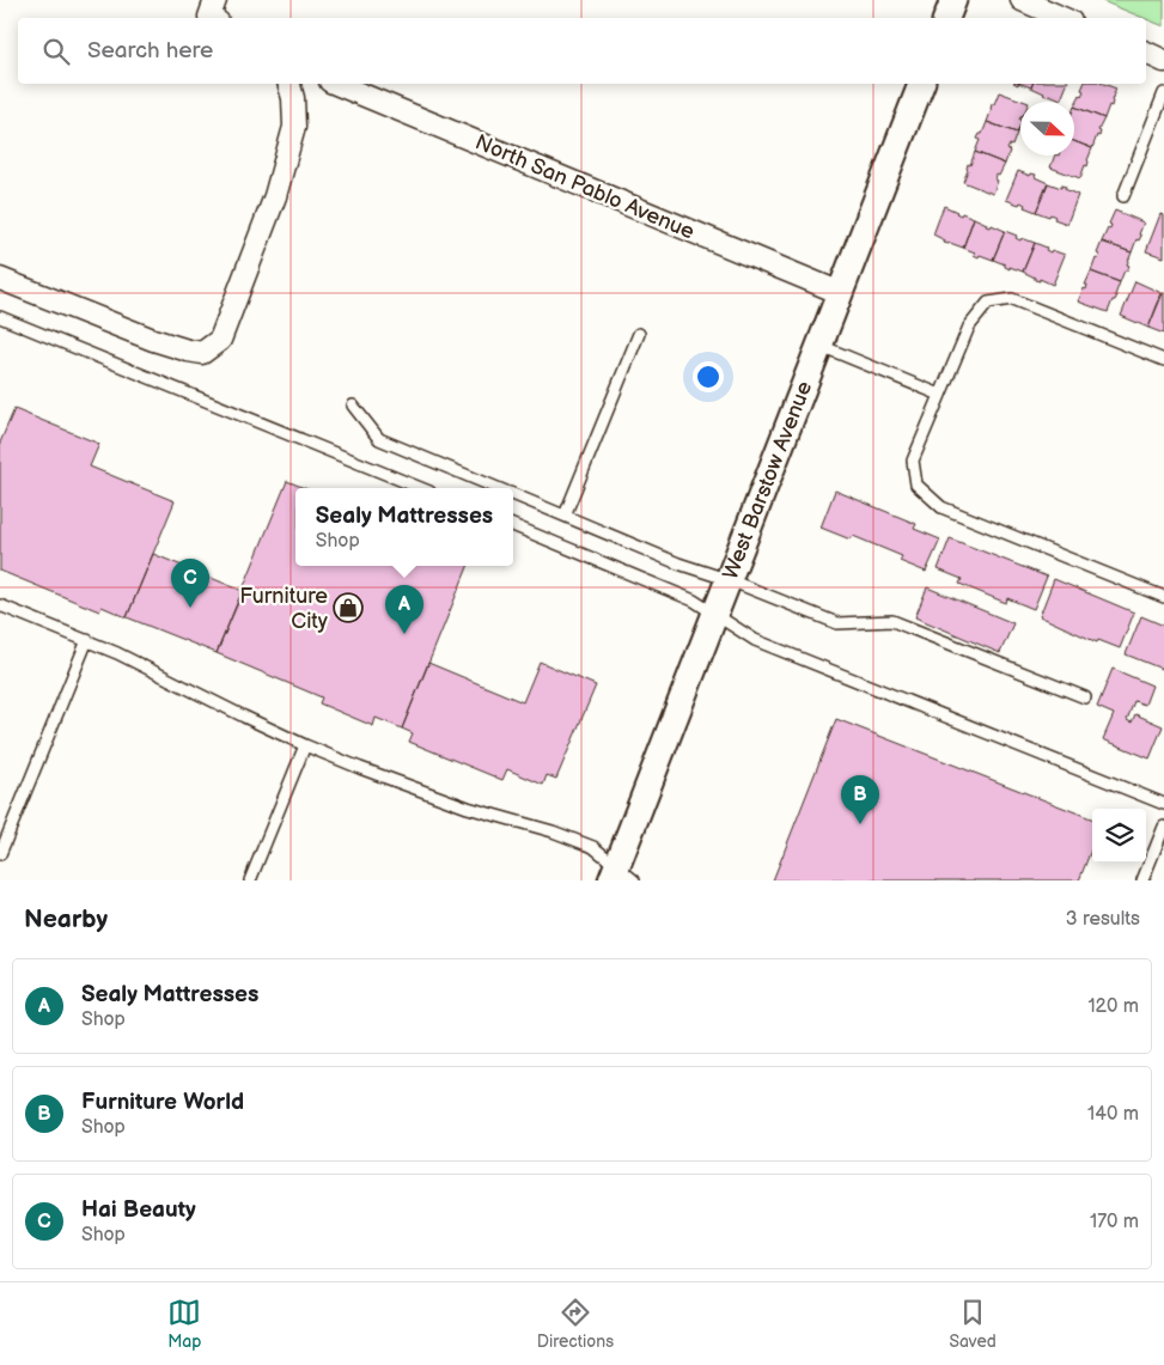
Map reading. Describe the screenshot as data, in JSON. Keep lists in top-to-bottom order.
{
  "streets": {
    "street": ["North San Pablo Avenue", "West Barstow Avenue"]
  },
  "crossings": [
    ["North San Pablo Avenue", "West Barstow Avenue"]
  ],
  "places": {
    "shop": ["Furniture City"]
  },
  "north": "right",
  "page": {
    "search": "Search here",
    "popup": ["Sealy Mattresses", "Shop"],
    "pins": ["C", "A", "B"],
    "heading": ["Nearby", "3 results"],
    "list": [
      {
        "mark": "A",
        "name": "Sealy Mattresses",
        "note": "Shop",
        "value": "120 m"
      },
      {
        "mark": "B",
        "name": "Furniture World",
        "note": "Shop",
        "value": "140 m"
      },
      {
        "mark": "C",
        "name": "Hai Beauty",
        "note": "Shop",
        "value": "170 m"
      }
    ],
    "nav": ["Map", "Directions", "Saved"]
  }
}
